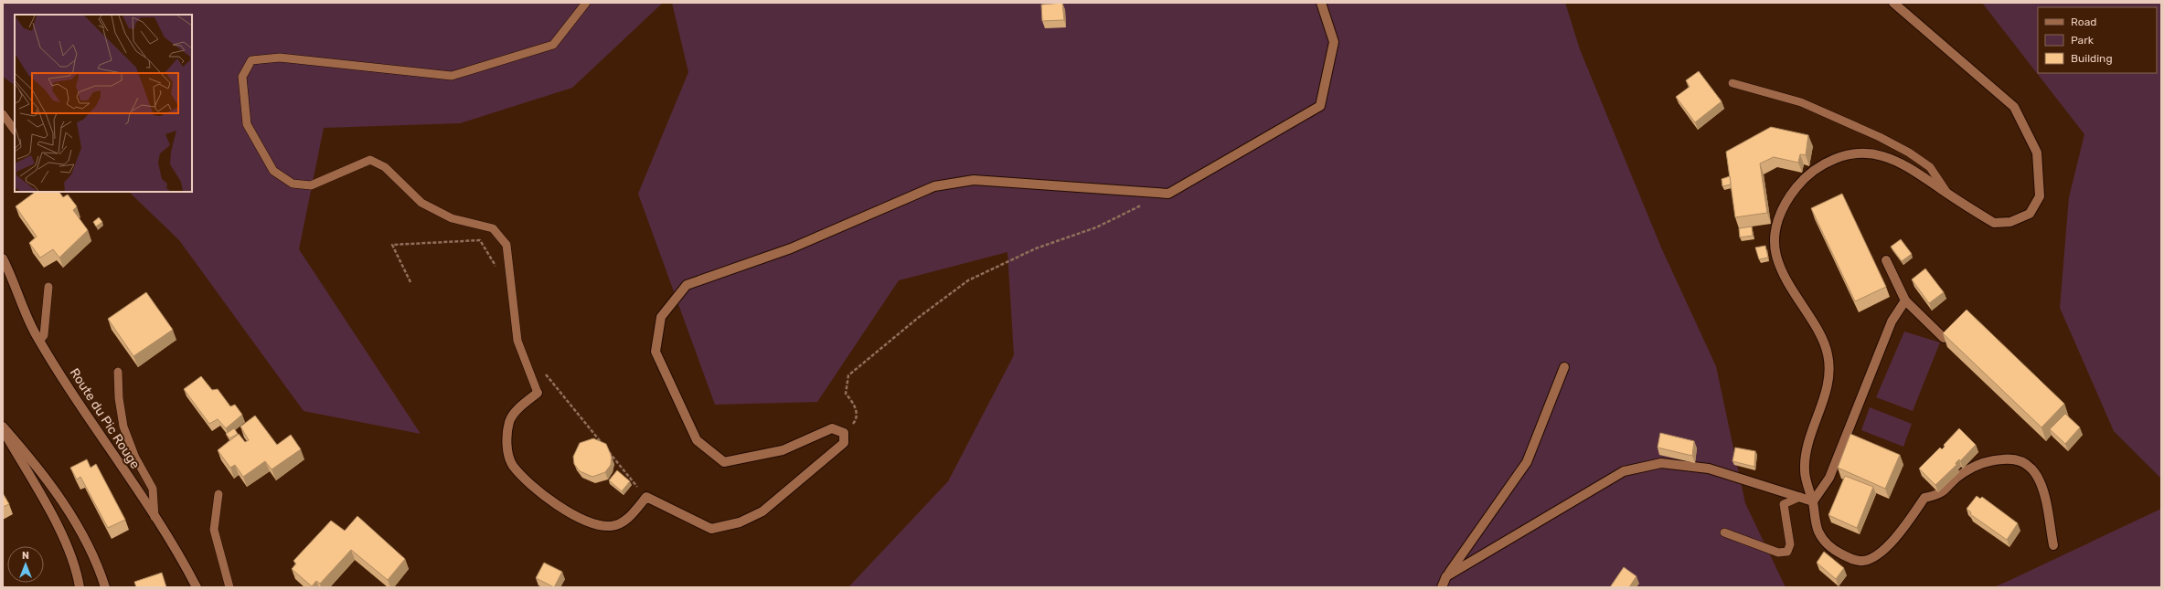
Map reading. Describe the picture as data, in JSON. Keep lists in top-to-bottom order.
{
  "streets": {
    "street": ["Route du Pic Rouge"]
  },
  "legend": ["Road", "Park", "Building"],
  "north": "top"
}
